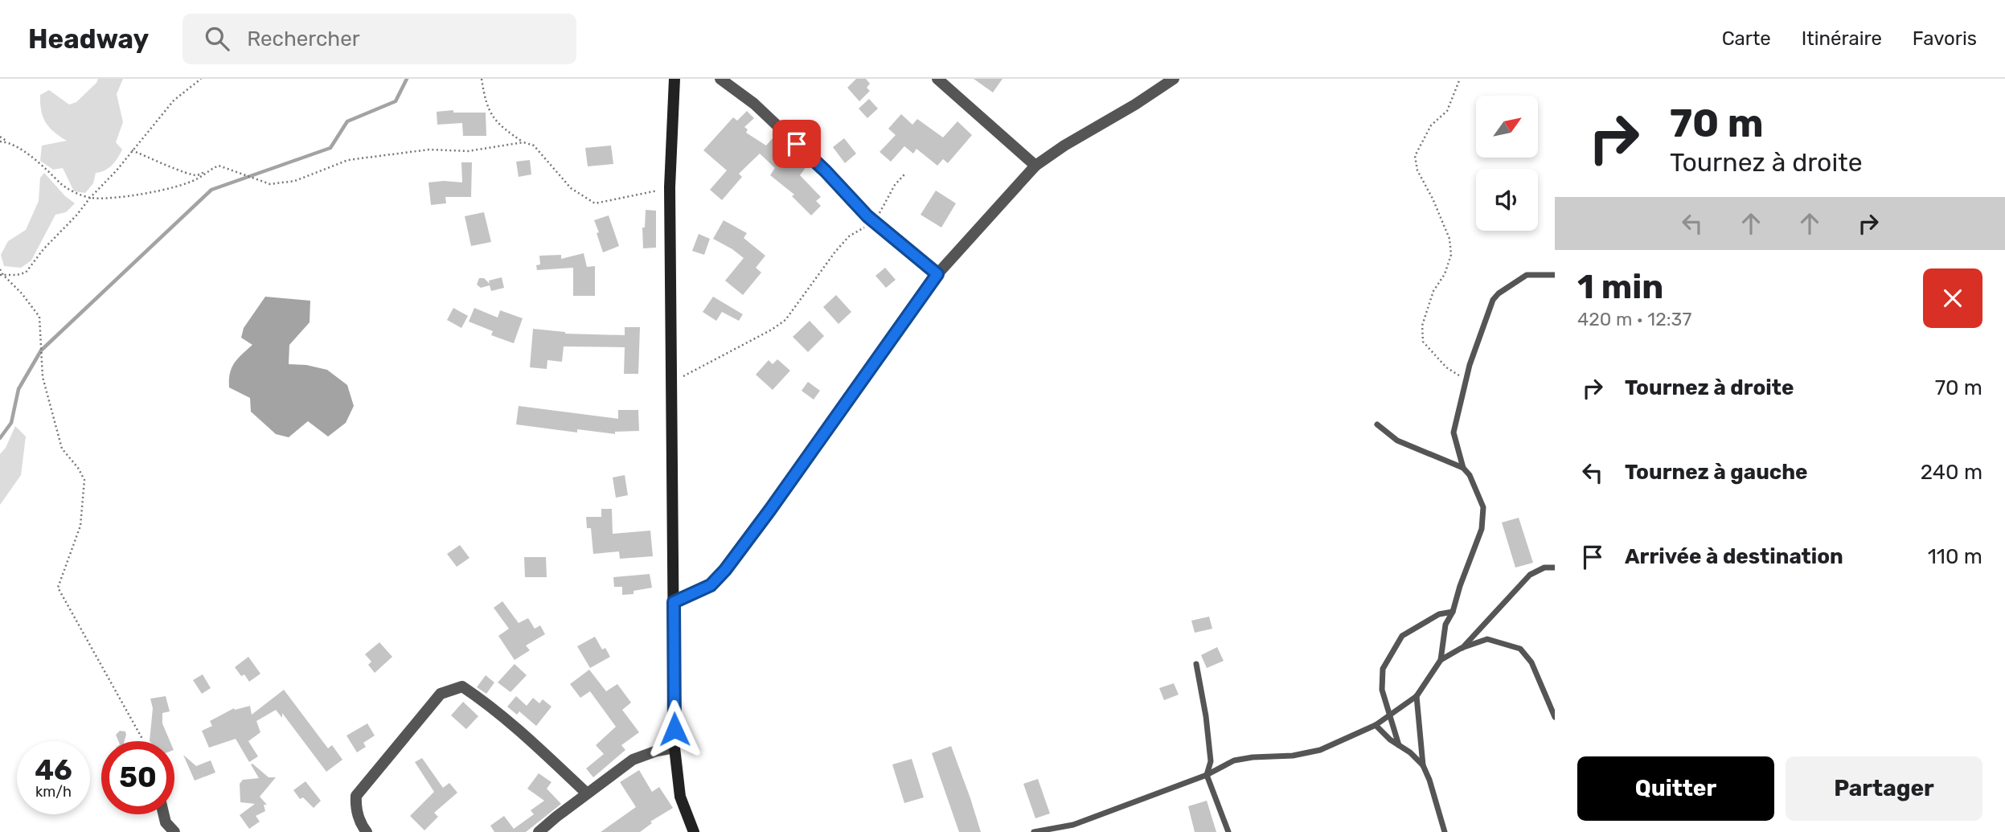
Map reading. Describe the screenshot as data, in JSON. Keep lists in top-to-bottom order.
{
  "north": "top right",
  "page": {
    "header": "Headway",
    "search": "Rechercher",
    "nav": ["Carte", "Itinéraire", "Favoris"],
    "turn": ["70 m", "Tournez à droite"],
    "heading": ["1 min", "420 m · 12:37"],
    "list": [
      {
        "name": "Tournez à droite",
        "value": "70 m"
      },
      {
        "name": "Tournez à gauche",
        "value": "240 m"
      },
      {
        "name": "Arrivée à destination",
        "value": "110 m"
      }
    ],
    "speed": "46 km/h",
    "limit": "50",
    "buttons": ["Quitter", "Partager"]
  }
}
